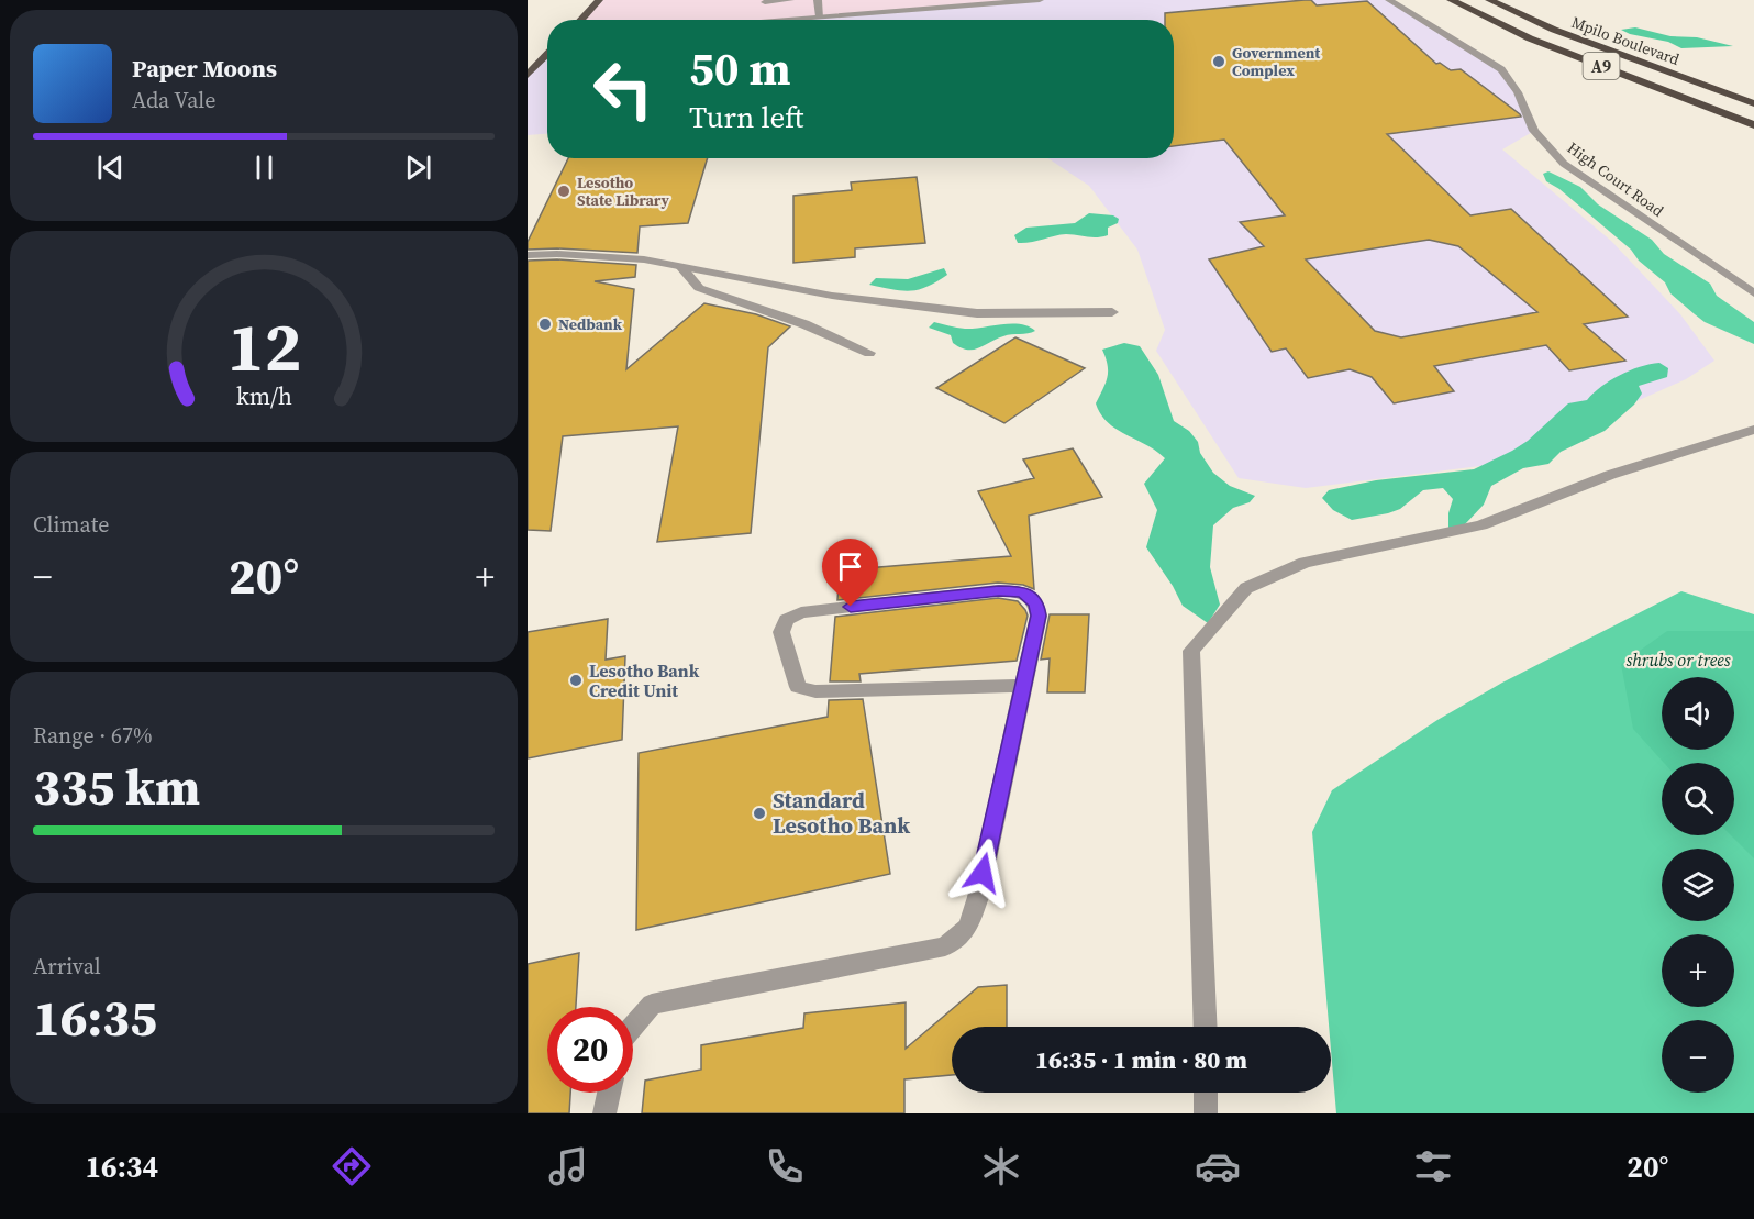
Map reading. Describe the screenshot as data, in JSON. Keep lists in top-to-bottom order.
{
  "streets": {
    "highway": ["Mpilo Boulevard", "A9"],
    "street": ["High Court Road"]
  },
  "parks": ["shrubs or trees"],
  "places": [
    "Government Complex",
    "Lesotho State Library",
    "Nedbank",
    "Lesotho Bank Credit Unit",
    "Standard Lesotho Bank"
  ],
  "page": {
    "turn": ["50 m", "Turn left"],
    "song": ["Paper Moons", "Ada Vale"],
    "tile": [
      "Climate",
      ["Range · 67%", "335 km"],
      ["Arrival", "16:35"]
    ],
    "heat": ["−", "20°", "+"],
    "map_buttons": ["+", "−"],
    "limit": "20",
    "trip": "16:35 · 1 min · 80 m",
    "tabs": ["16:34", "20°"],
    "gauge": ["12", "km/h"]
  }
}
